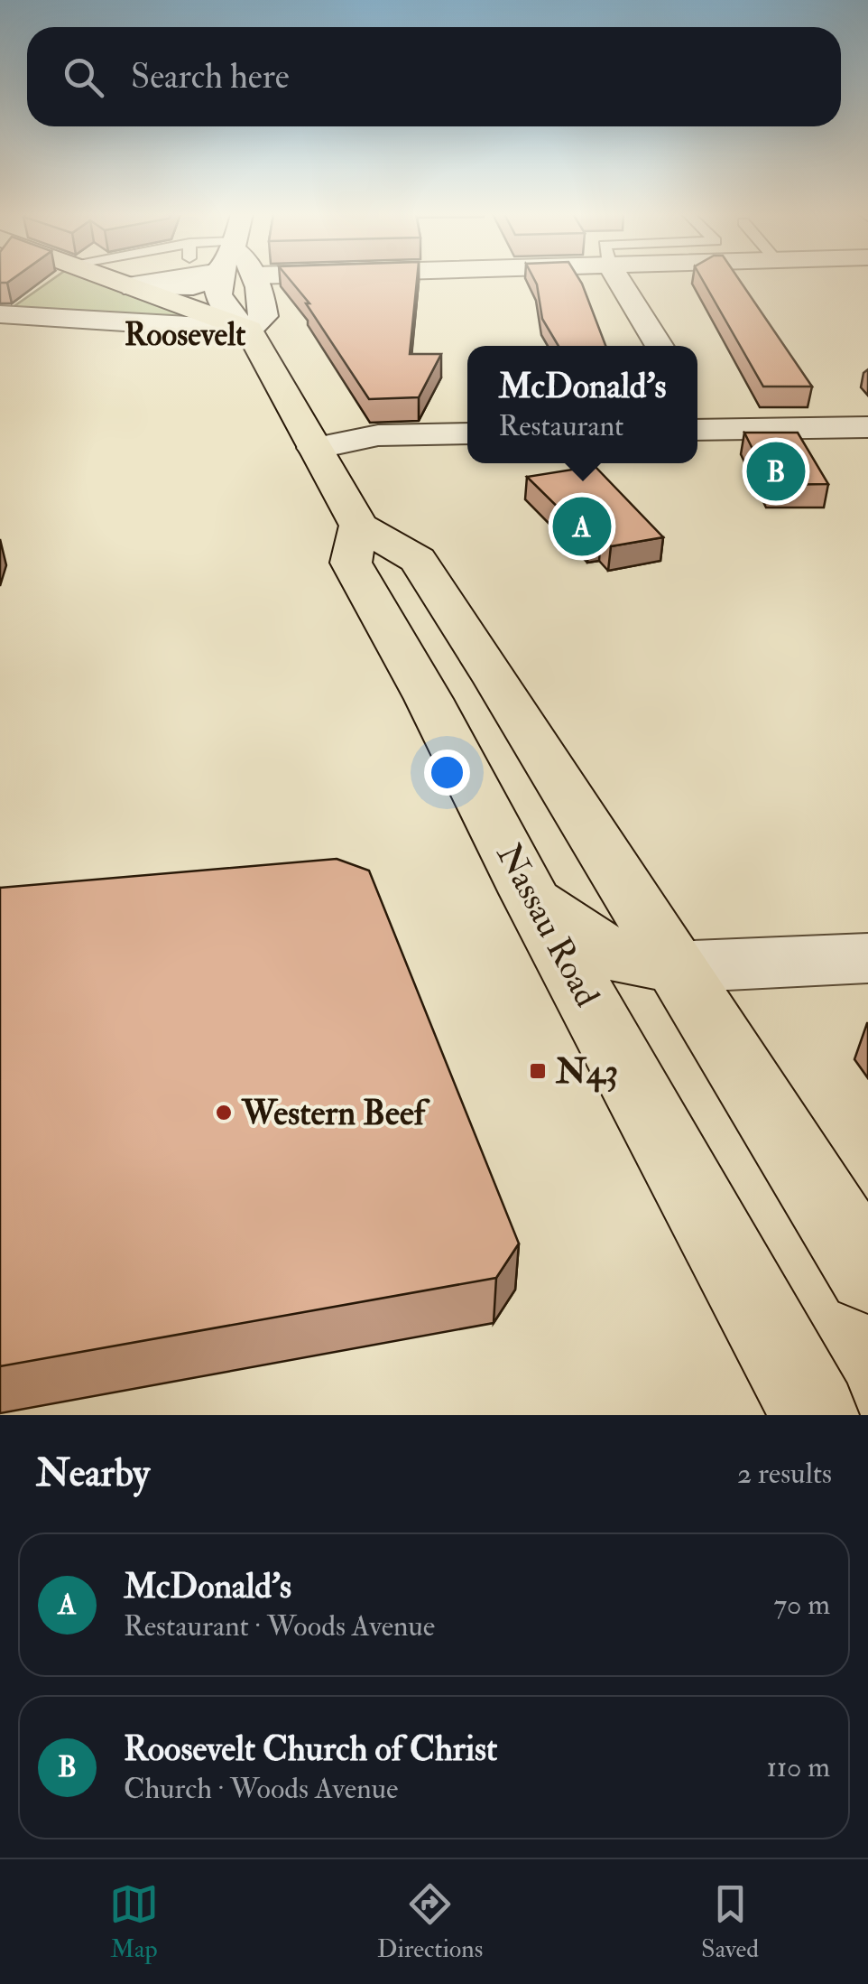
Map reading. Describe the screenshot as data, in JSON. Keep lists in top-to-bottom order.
{
  "streets": {
    "main road": ["Nassau Road"]
  },
  "districts": ["Roosevelt"],
  "places": {
    "transit": ["N43"],
    "other": ["Western Beef"]
  },
  "page": {
    "search": "Search here",
    "popup": ["McDonald's", "Restaurant"],
    "pins": ["B", "A"],
    "heading": ["Nearby", "2 results"],
    "list": [
      {
        "mark": "A",
        "name": "McDonald's",
        "note": "Restaurant · Woods Avenue",
        "value": "70 m"
      },
      {
        "mark": "B",
        "name": "Roosevelt Church of Christ",
        "note": "Church · Woods Avenue",
        "value": "110 m"
      }
    ],
    "nav": ["Map", "Directions", "Saved"]
  }
}
